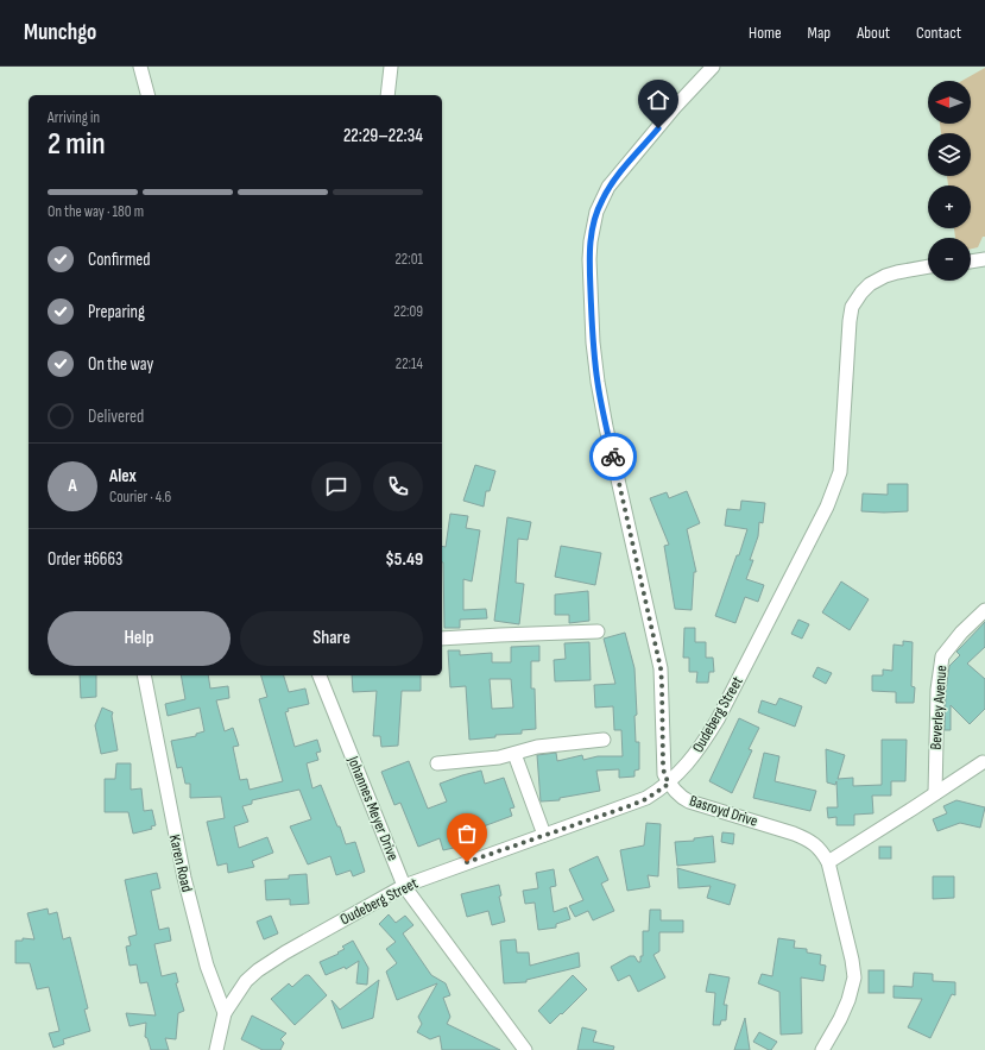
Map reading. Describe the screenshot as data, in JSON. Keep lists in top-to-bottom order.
{
  "streets": {
    "street": [
      "Beverley Avenue",
      "Oudeberg Street",
      "Johannes Meyer Drive",
      "Basroyd Drive",
      "Karen Road"
    ]
  },
  "crossings": [
    ["Oudeberg Street", "Johannes Meyer Drive"],
    ["Oudeberg Street", "Basroyd Drive"],
    ["Oudeberg Street", "Karen Road"]
  ],
  "north": "left",
  "page": {
    "header": "Munchgo",
    "nav": [
      "Home",
      "Map",
      "About",
      "Contact"
    ],
    "map_buttons": ["+", "−"],
    "heading": ["2 min", "Arriving in", "22:29–22:34"],
    "panel": [
      "Alex",
      "Courier · 4.6",
      "Order #6663",
      "$5.49"
    ],
    "bar": "On the way · 180 m",
    "list": [
      ["Confirmed", "22:01"],
      ["Preparing", "22:09"],
      ["On the way", "22:14"],
      "Delivered"
    ],
    "round": "A",
    "buttons": ["Help", "Share"]
  }
}
